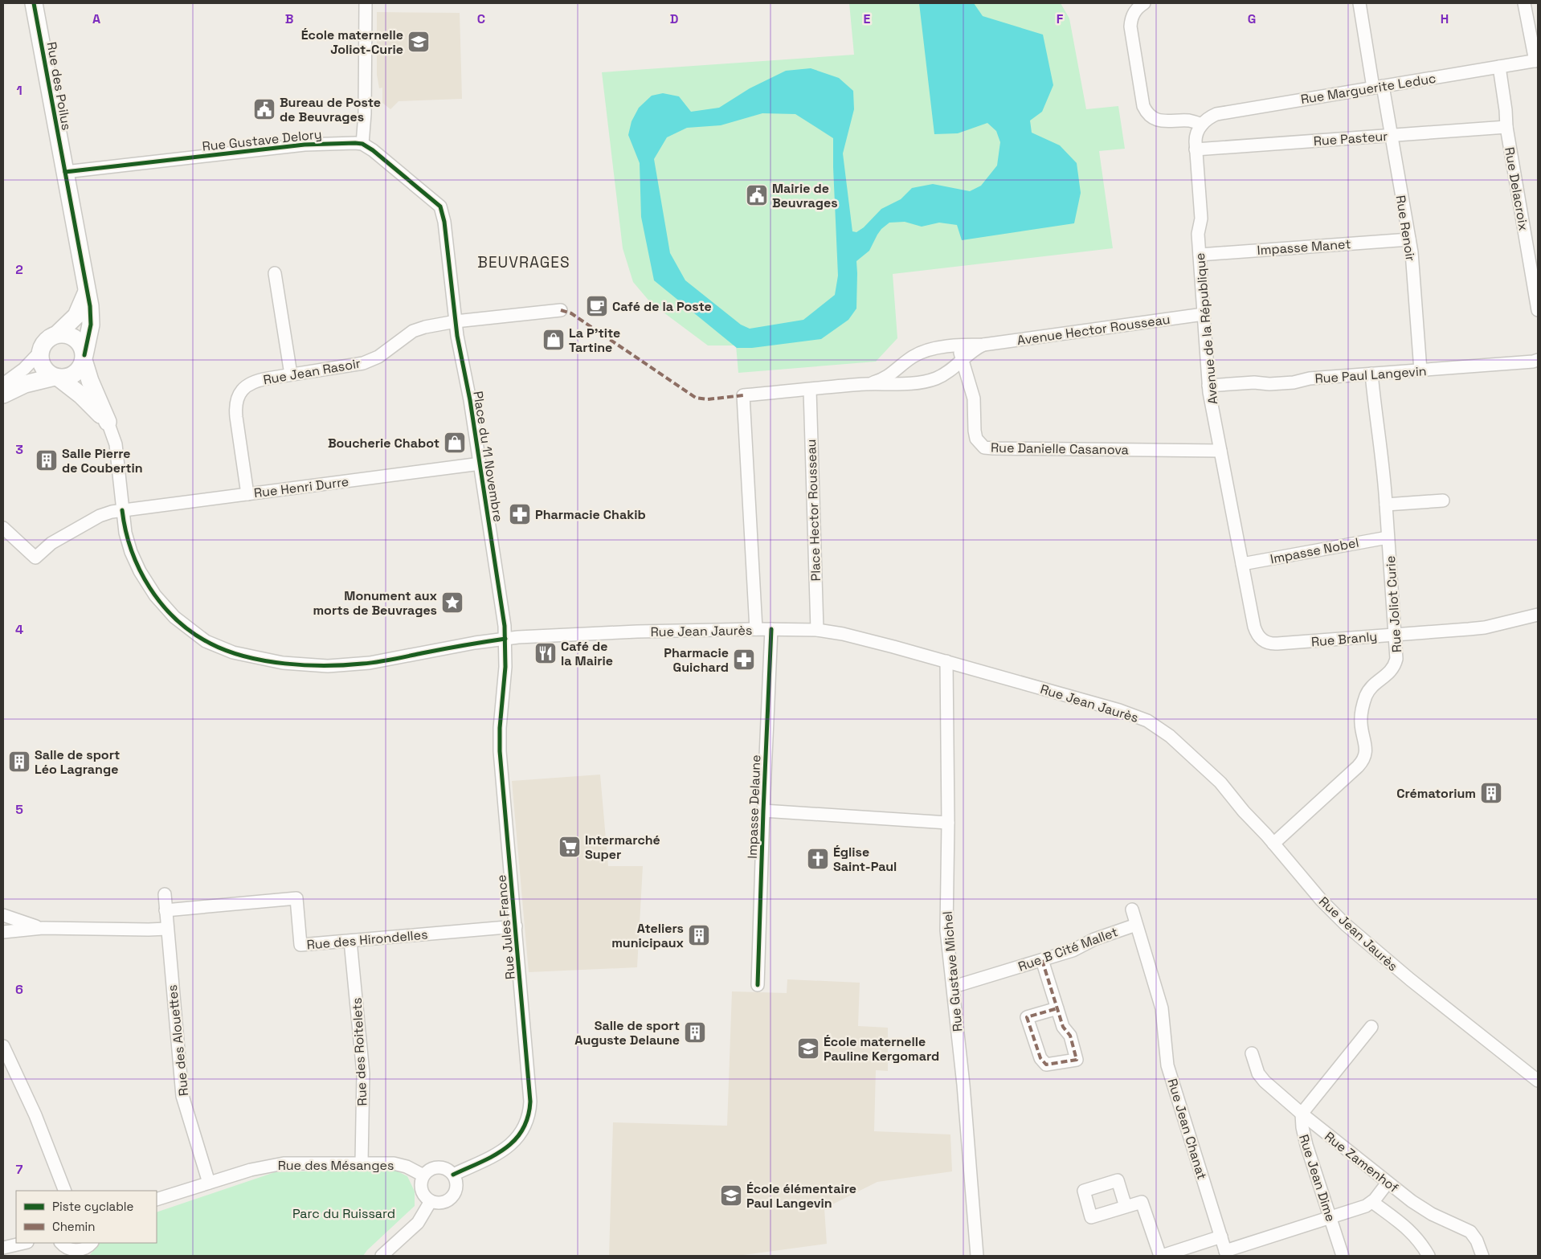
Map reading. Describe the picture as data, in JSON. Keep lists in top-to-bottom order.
{
  "streets": {
    "street": [
      "Rue des Poilus",
      "Rue Marguerite Leduc",
      "Rue Pasteur",
      "Rue Gustave Delory",
      "Rue Delacroix",
      "Rue Renoir",
      "Impasse Manet",
      "Avenue de la République",
      "Avenue Hector Rousseau",
      "Rue Jean Rasoir",
      "Rue Paul Langevin",
      "Rue Danielle Casanova",
      "Place du 11 Novembre",
      "Rue Henri Durre",
      "Place Hector Rousseau",
      "Impasse Nobel",
      "Rue Joliot Curie",
      "Rue Jean Jaurès",
      "Rue Branly",
      "Impasse Delaune",
      "Rue Jules France",
      "Rue des Hirondelles",
      "Rue B Cité Mallet",
      "Rue Gustave Michel",
      "Rue des Alouettes",
      "Rue des Roitelets",
      "Rue Jean Chanat",
      "Rue Zamenhof",
      "Rue des Mésanges",
      "Rue Jean Dime"
    ]
  },
  "crossings": [
    ["Rue des Poilus", "Rue Gustave Delory"],
    ["Rue Marguerite Leduc", "Rue Delacroix"],
    ["Rue Marguerite Leduc", "Rue Renoir"],
    ["Rue Marguerite Leduc", "Avenue de la République"],
    ["Rue Pasteur", "Rue Delacroix"],
    ["Rue Pasteur", "Rue Renoir"],
    ["Rue Pasteur", "Avenue de la République"],
    ["Rue Gustave Delory", "Place du 11 Novembre"],
    ["Rue Renoir", "Impasse Manet"],
    ["Rue Renoir", "Rue Paul Langevin"],
    ["Impasse Manet", "Avenue de la République"],
    ["Avenue de la République", "Avenue Hector Rousseau"],
    ["Avenue de la République", "Rue Paul Langevin"],
    ["Avenue de la République", "Rue Danielle Casanova"],
    ["Avenue de la République", "Impasse Nobel"],
    ["Avenue de la République", "Rue Branly"],
    ["Avenue Hector Rousseau", "Rue Danielle Casanova"],
    ["Avenue Hector Rousseau", "Place Hector Rousseau"],
    ["Avenue Hector Rousseau", "Rue Jean Jaurès"],
    ["Rue Jean Rasoir", "Place du 11 Novembre"],
    ["Rue Jean Rasoir", "Rue Henri Durre"],
    ["Rue Paul Langevin", "Rue Joliot Curie"],
    ["Place du 11 Novembre", "Rue Henri Durre"],
    ["Place du 11 Novembre", "Rue Jean Jaurès"],
    ["Place du 11 Novembre", "Rue Jules France"],
    ["Rue Henri Durre", "Rue Jean Jaurès"],
    ["Place Hector Rousseau", "Rue Jean Jaurès"],
    ["Impasse Nobel", "Rue Joliot Curie"],
    ["Rue Joliot Curie", "Rue Jean Jaurès"],
    ["Rue Joliot Curie", "Rue Branly"],
    ["Rue Jean Jaurès", "Impasse Delaune"],
    ["Rue Jean Jaurès", "Rue Jules France"],
    ["Rue Jean Jaurès", "Rue Gustave Michel"],
    ["Rue Jules France", "Rue des Hirondelles"],
    ["Rue Jules France", "Rue des Mésanges"],
    ["Rue des Hirondelles", "Rue des Alouettes"],
    ["Rue des Hirondelles", "Rue des Roitelets"],
    ["Rue B Cité Mallet", "Rue Gustave Michel"],
    ["Rue B Cité Mallet", "Rue Jean Chanat"],
    ["Rue des Alouettes", "Rue des Mésanges"],
    ["Rue des Roitelets", "Rue des Mésanges"],
    ["Rue Zamenhof", "Rue Jean Dime"]
  ],
  "districts": ["BEUVRAGES"],
  "parks": ["Parc du Ruissard"],
  "places": {
    "school or university": ["École maternelle Joliot-Curie", "École maternelle Pauline Kergomard", "École élémentaire Paul Langevin"],
    "public building": ["Bureau de Poste de Beuvrages", "Mairie de Beuvrages"],
    "cafe": ["Café de la Poste"],
    "shop": ["La P'tite Tartine", "Boucherie Chabot"],
    "building": [
      "Salle Pierre de Coubertin",
      "Salle de sport Léo Lagrange",
      "Crématorium",
      "Ateliers municipaux",
      "Salle de sport Auguste Delaune"
    ],
    "pharmacy": ["Pharmacie Chakib", "Pharmacie Guichard"],
    "place": ["Monument aux morts de Beuvrages"],
    "restaurant": ["Café de la Mairie"],
    "supermarket": ["Intermarché Super"],
    "church": ["Église Saint-Paul"]
  },
  "legend": ["Piste cyclable", "Chemin"],
  "grid": {
    "columns": [
      "A",
      "B",
      "C",
      "D",
      "E",
      "F",
      "G",
      "H"
    ],
    "rows": [
      "1",
      "2",
      "3",
      "4",
      "5",
      "6",
      "7"
    ]
  }
}
